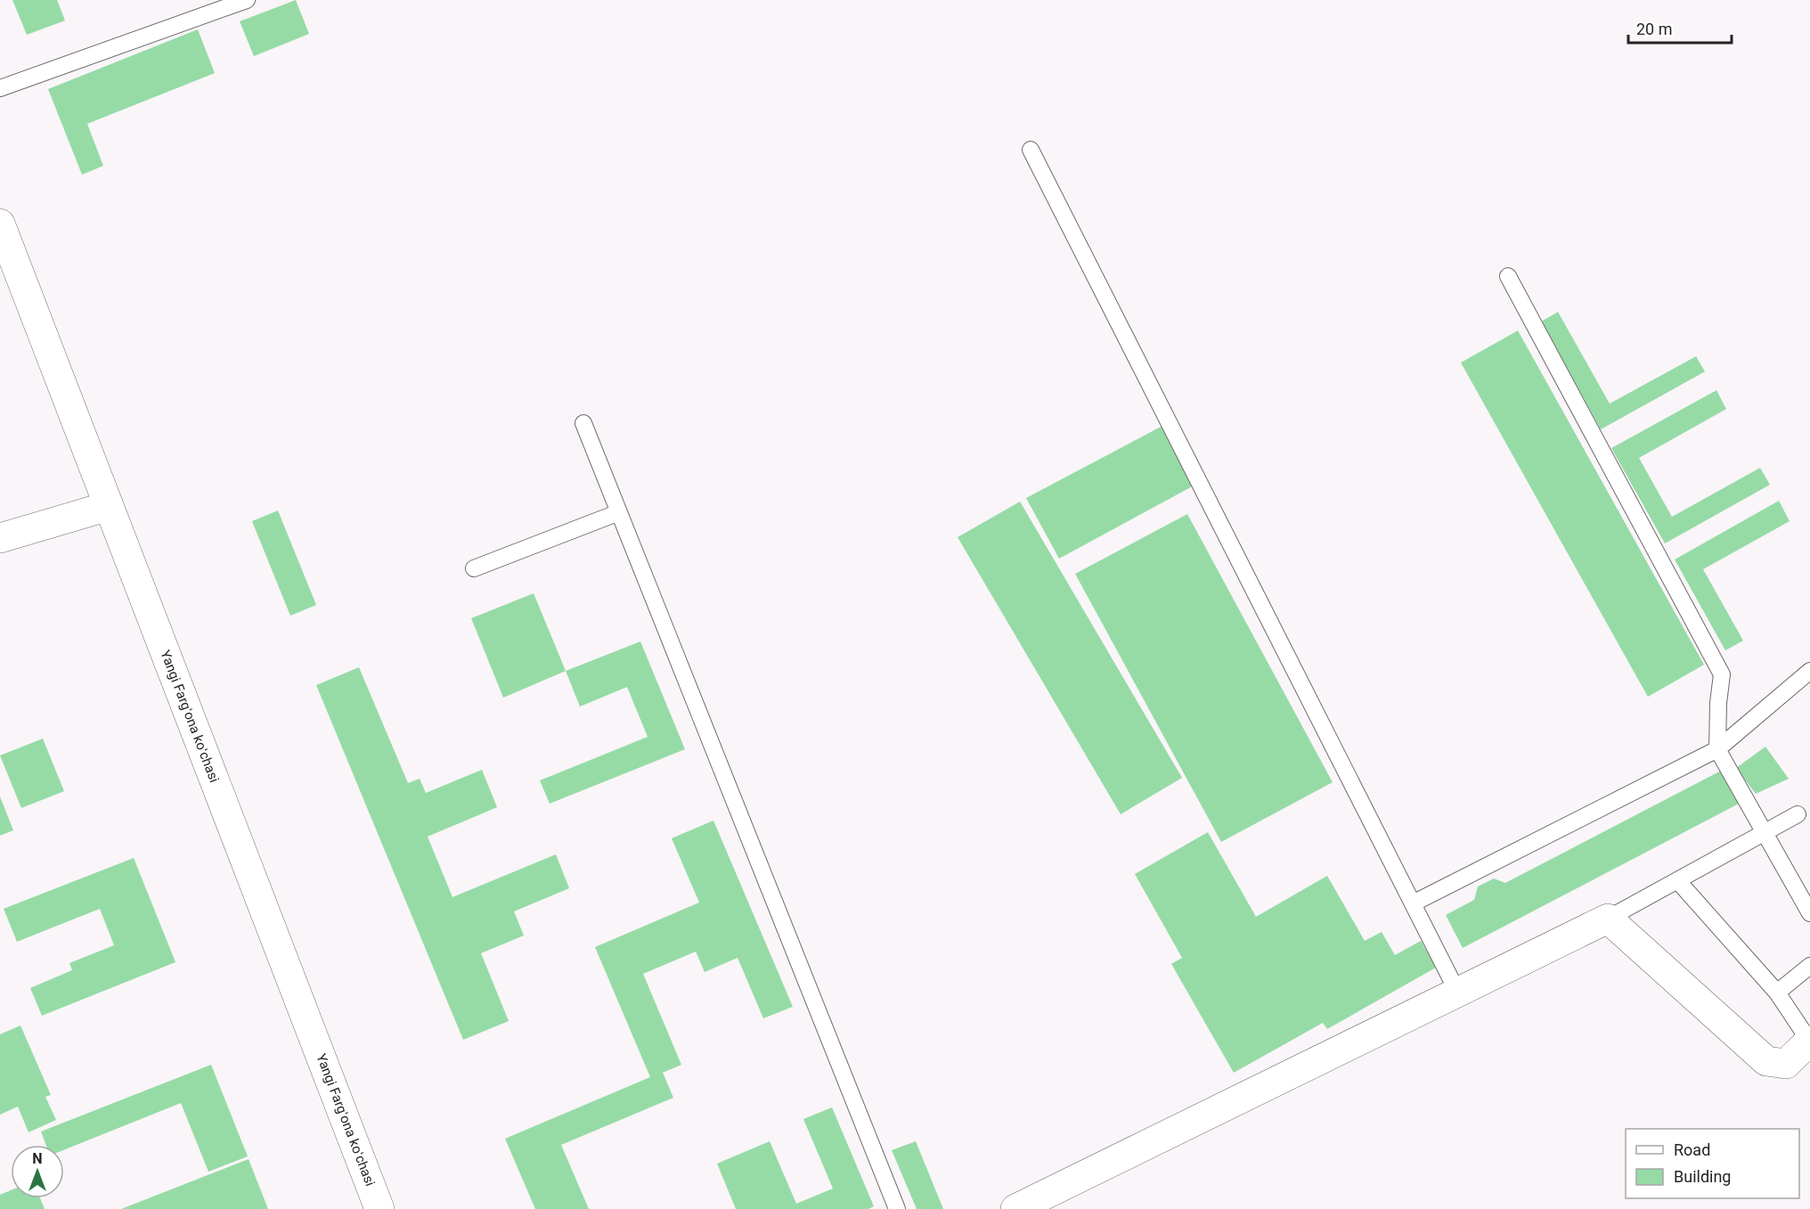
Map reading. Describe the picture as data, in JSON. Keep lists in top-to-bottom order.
{
  "streets": {
    "main road": ["Yangi Fargʻona koʻchasi"]
  },
  "legend": ["Road", "Building"],
  "scale_bar": "20 m",
  "north": "top"
}
